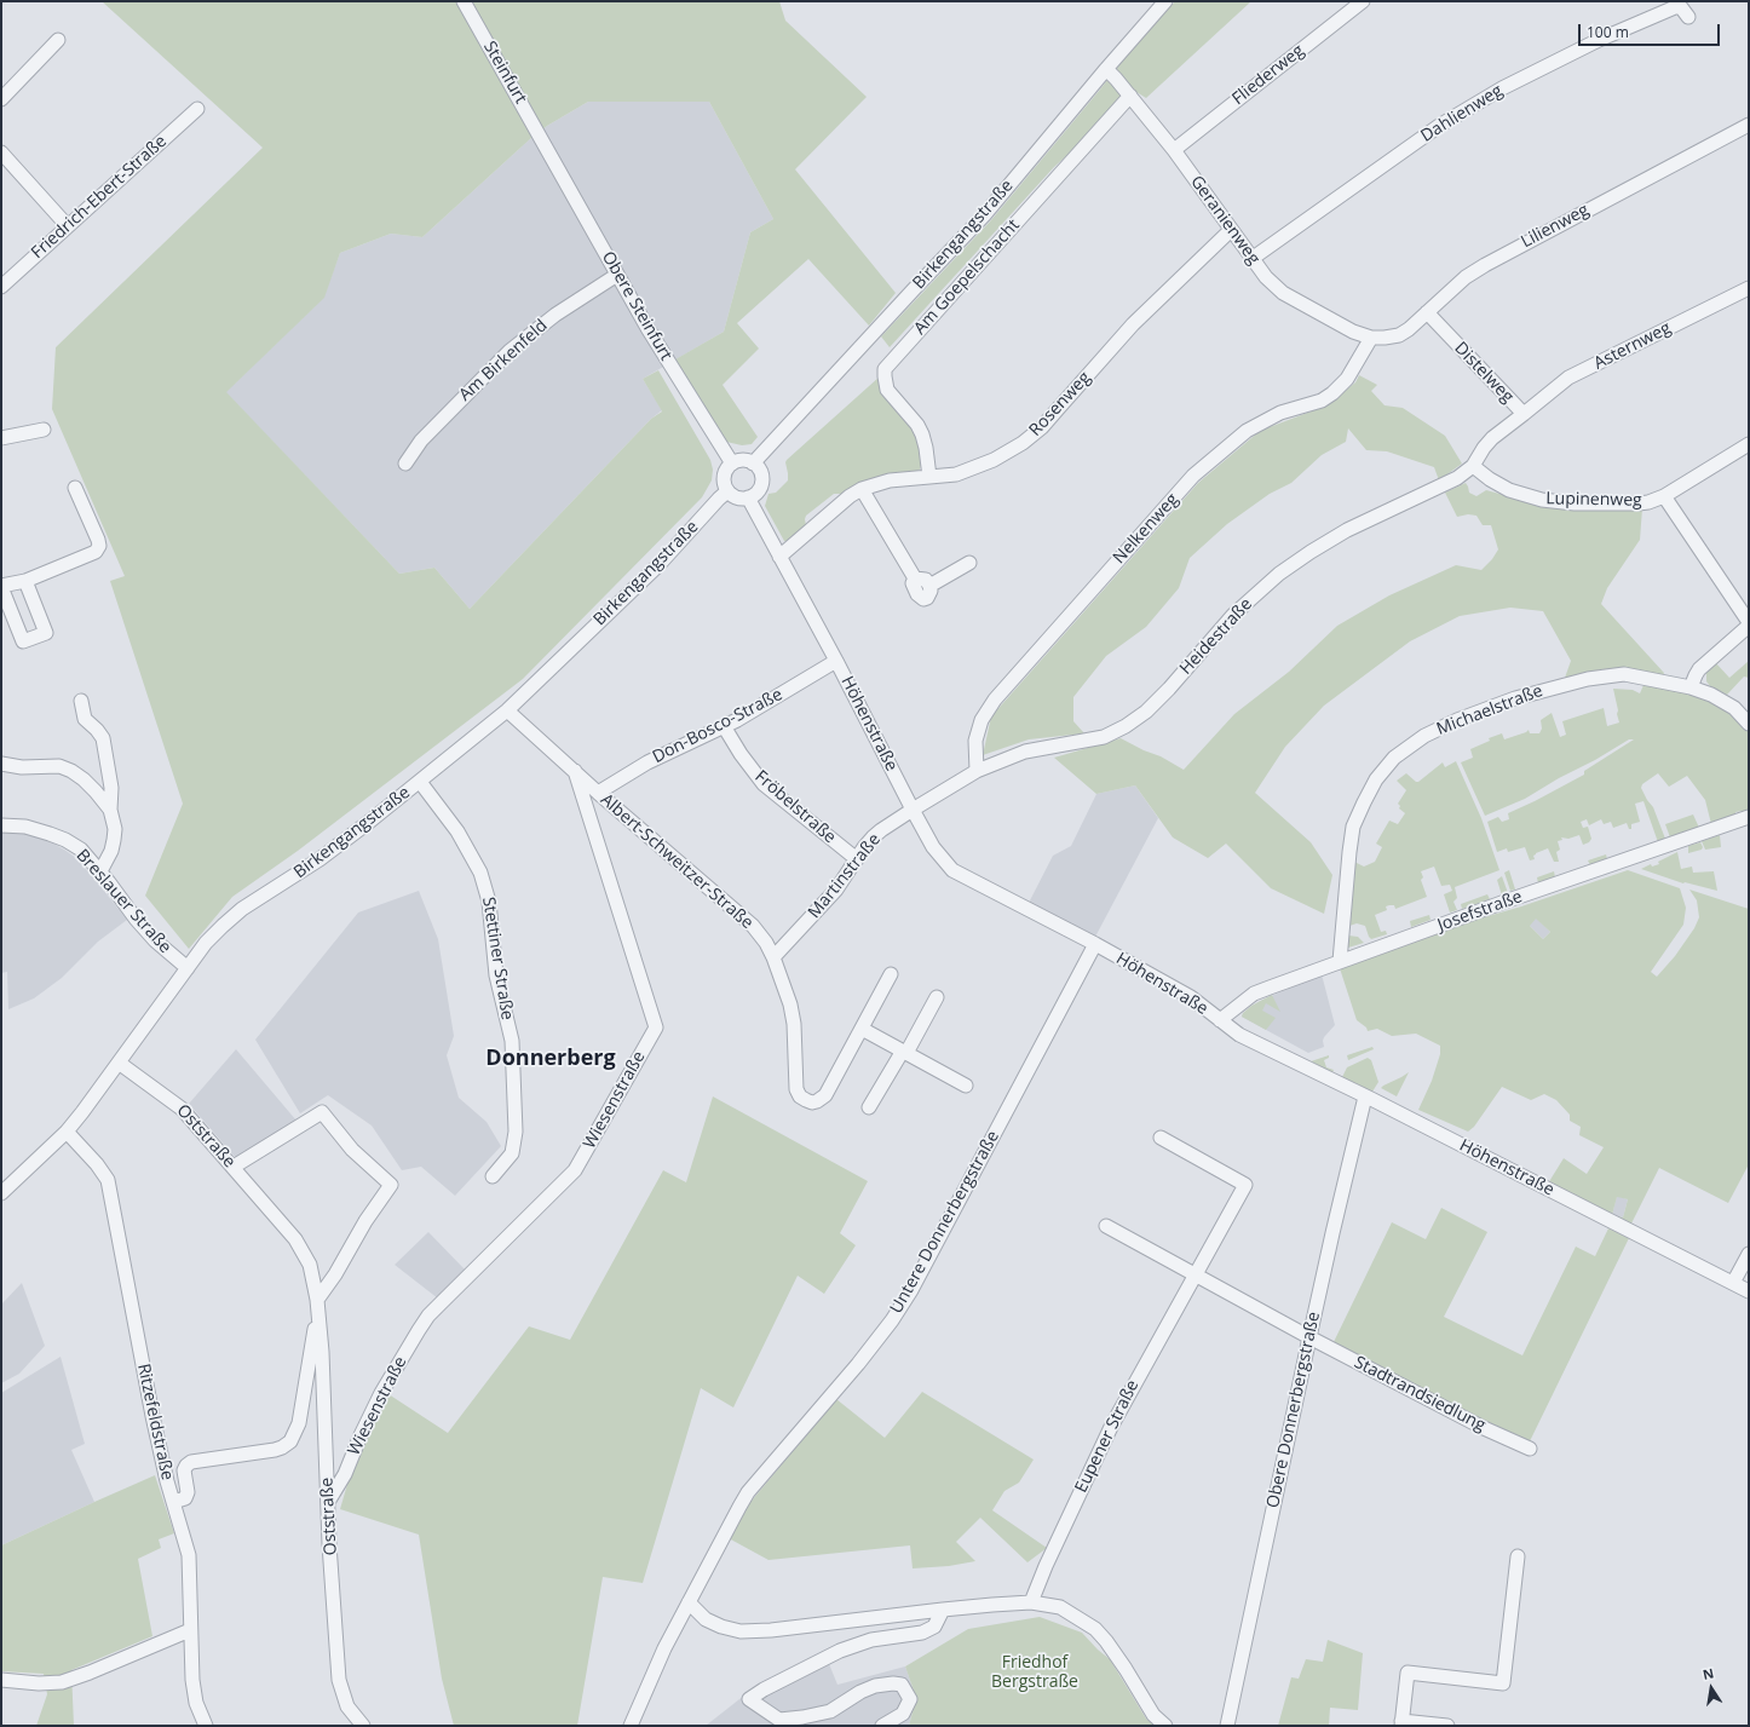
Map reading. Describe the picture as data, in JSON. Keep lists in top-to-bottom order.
{
  "streets": {
    "street": [
      "Steinfurt",
      "Fliederweg",
      "Dahlienweg",
      "Friedrich-Ebert-Straße",
      "Geranienweg",
      "Lilienweg",
      "Birkengangstraße",
      "Am Goepelschacht",
      "Obere Steinfurt",
      "Asternweg",
      "Am Birkenfeld",
      "Distelweg",
      "Rosenweg",
      "Lupinenweg",
      "Nelkenweg",
      "Heidestraße",
      "Michaelstraße",
      "Höhenstraße",
      "Don-Bosco-Straße",
      "Fröbelstraße",
      "Albert-Schweitzer-Straße",
      "Martinstraße",
      "Breslauer Straße",
      "Josefstraße",
      "Stettiner Straße",
      "Wiesenstraße",
      "Oststraße",
      "Untere Donnerbergstraße",
      "Stadtrandsiedlung",
      "Obere Donnerbergstraße",
      "Ritzefeldstraße",
      "Eupener Straße"
    ]
  },
  "crossings": [
    ["Steinfurt", "Obere Steinfurt"],
    ["Fliederweg", "Geranienweg"],
    ["Dahlienweg", "Geranienweg"],
    ["Geranienweg", "Lilienweg"],
    ["Geranienweg", "Birkengangstraße"],
    ["Geranienweg", "Am Goepelschacht"],
    ["Geranienweg", "Rosenweg"],
    ["Geranienweg", "Nelkenweg"],
    ["Lilienweg", "Distelweg"],
    ["Lilienweg", "Nelkenweg"],
    ["Birkengangstraße", "Obere Steinfurt"],
    ["Birkengangstraße", "Höhenstraße"],
    ["Birkengangstraße", "Breslauer Straße"],
    ["Birkengangstraße", "Stettiner Straße"],
    ["Birkengangstraße", "Oststraße"],
    ["Birkengangstraße", "Ritzefeldstraße"],
    ["Am Goepelschacht", "Rosenweg"],
    ["Obere Steinfurt", "Am Birkenfeld"],
    ["Obere Steinfurt", "Höhenstraße"],
    ["Asternweg", "Distelweg"],
    ["Distelweg", "Heidestraße"],
    ["Rosenweg", "Höhenstraße"],
    ["Lupinenweg", "Heidestraße"],
    ["Nelkenweg", "Heidestraße"],
    ["Heidestraße", "Höhenstraße"],
    ["Heidestraße", "Martinstraße"],
    ["Michaelstraße", "Josefstraße"],
    ["Höhenstraße", "Don-Bosco-Straße"],
    ["Höhenstraße", "Martinstraße"],
    ["Höhenstraße", "Josefstraße"],
    ["Höhenstraße", "Untere Donnerbergstraße"],
    ["Höhenstraße", "Obere Donnerbergstraße"],
    ["Don-Bosco-Straße", "Fröbelstraße"],
    ["Don-Bosco-Straße", "Albert-Schweitzer-Straße"],
    ["Fröbelstraße", "Martinstraße"],
    ["Albert-Schweitzer-Straße", "Martinstraße"],
    ["Albert-Schweitzer-Straße", "Wiesenstraße"],
    ["Wiesenstraße", "Oststraße"],
    ["Stadtrandsiedlung", "Obere Donnerbergstraße"]
  ],
  "districts": ["Donnerberg"],
  "parks": ["Friedhof Bergstraße"],
  "scale_bar": "100 m",
  "north": "top"
}
